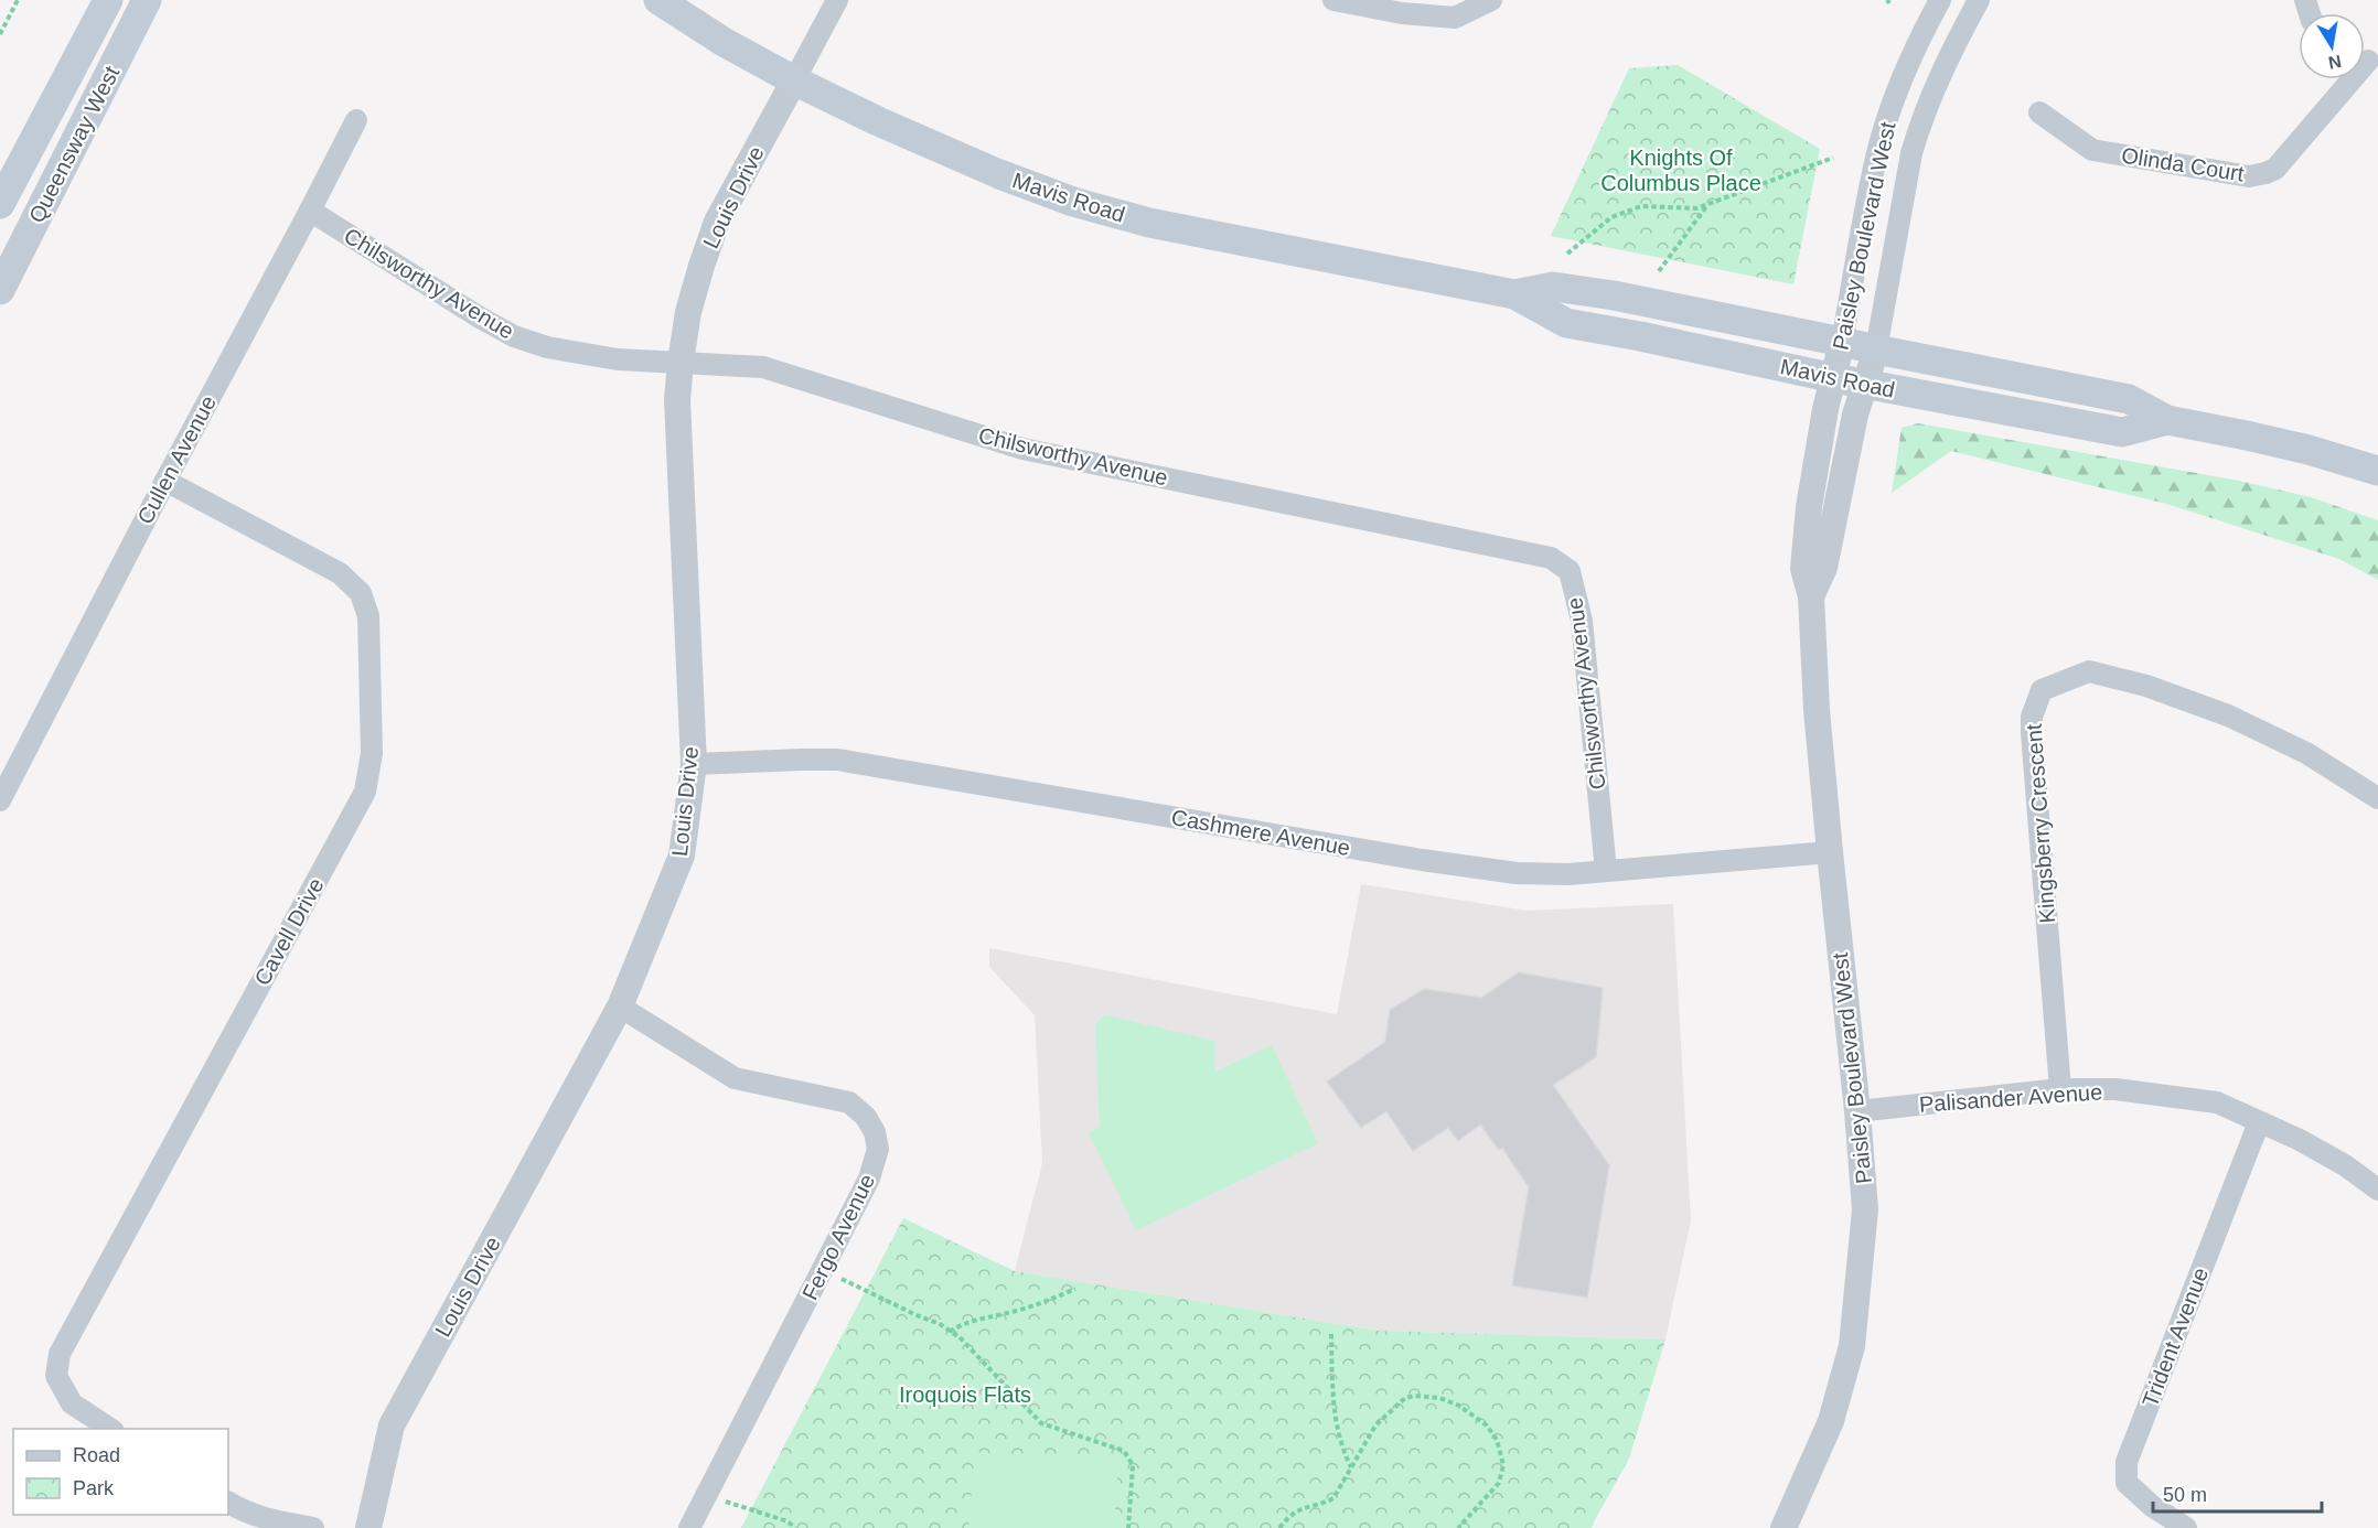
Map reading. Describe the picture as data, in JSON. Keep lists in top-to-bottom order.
{
  "streets": {
    "main road": ["Queensway West", "Mavis Road"],
    "street": [
      "Olinda Court",
      "Louis Drive",
      "Paisley Boulevard West",
      "Chilsworthy Avenue",
      "Cullen Avenue",
      "Kingsberry Crescent",
      "Cashmere Avenue",
      "Cavell Drive",
      "Palisander Avenue",
      "Fergo Avenue",
      "Trident Avenue"
    ]
  },
  "crossings": [
    ["Louis Drive", "Mavis Road"],
    ["Louis Drive", "Chilsworthy Avenue"],
    ["Louis Drive", "Cashmere Avenue"],
    ["Louis Drive", "Fergo Avenue"],
    ["Mavis Road", "Paisley Boulevard West"],
    ["Paisley Boulevard West", "Cashmere Avenue"],
    ["Paisley Boulevard West", "Palisander Avenue"],
    ["Chilsworthy Avenue", "Cullen Avenue"],
    ["Chilsworthy Avenue", "Cashmere Avenue"],
    ["Cullen Avenue", "Cavell Drive"],
    ["Kingsberry Crescent", "Palisander Avenue"],
    ["Palisander Avenue", "Trident Avenue"]
  ],
  "parks": ["Knights Of Columbus Place", "Iroquois Flats"],
  "legend": ["Road", "Park"],
  "scale_bar": "50 m",
  "north": "bottom"
}
